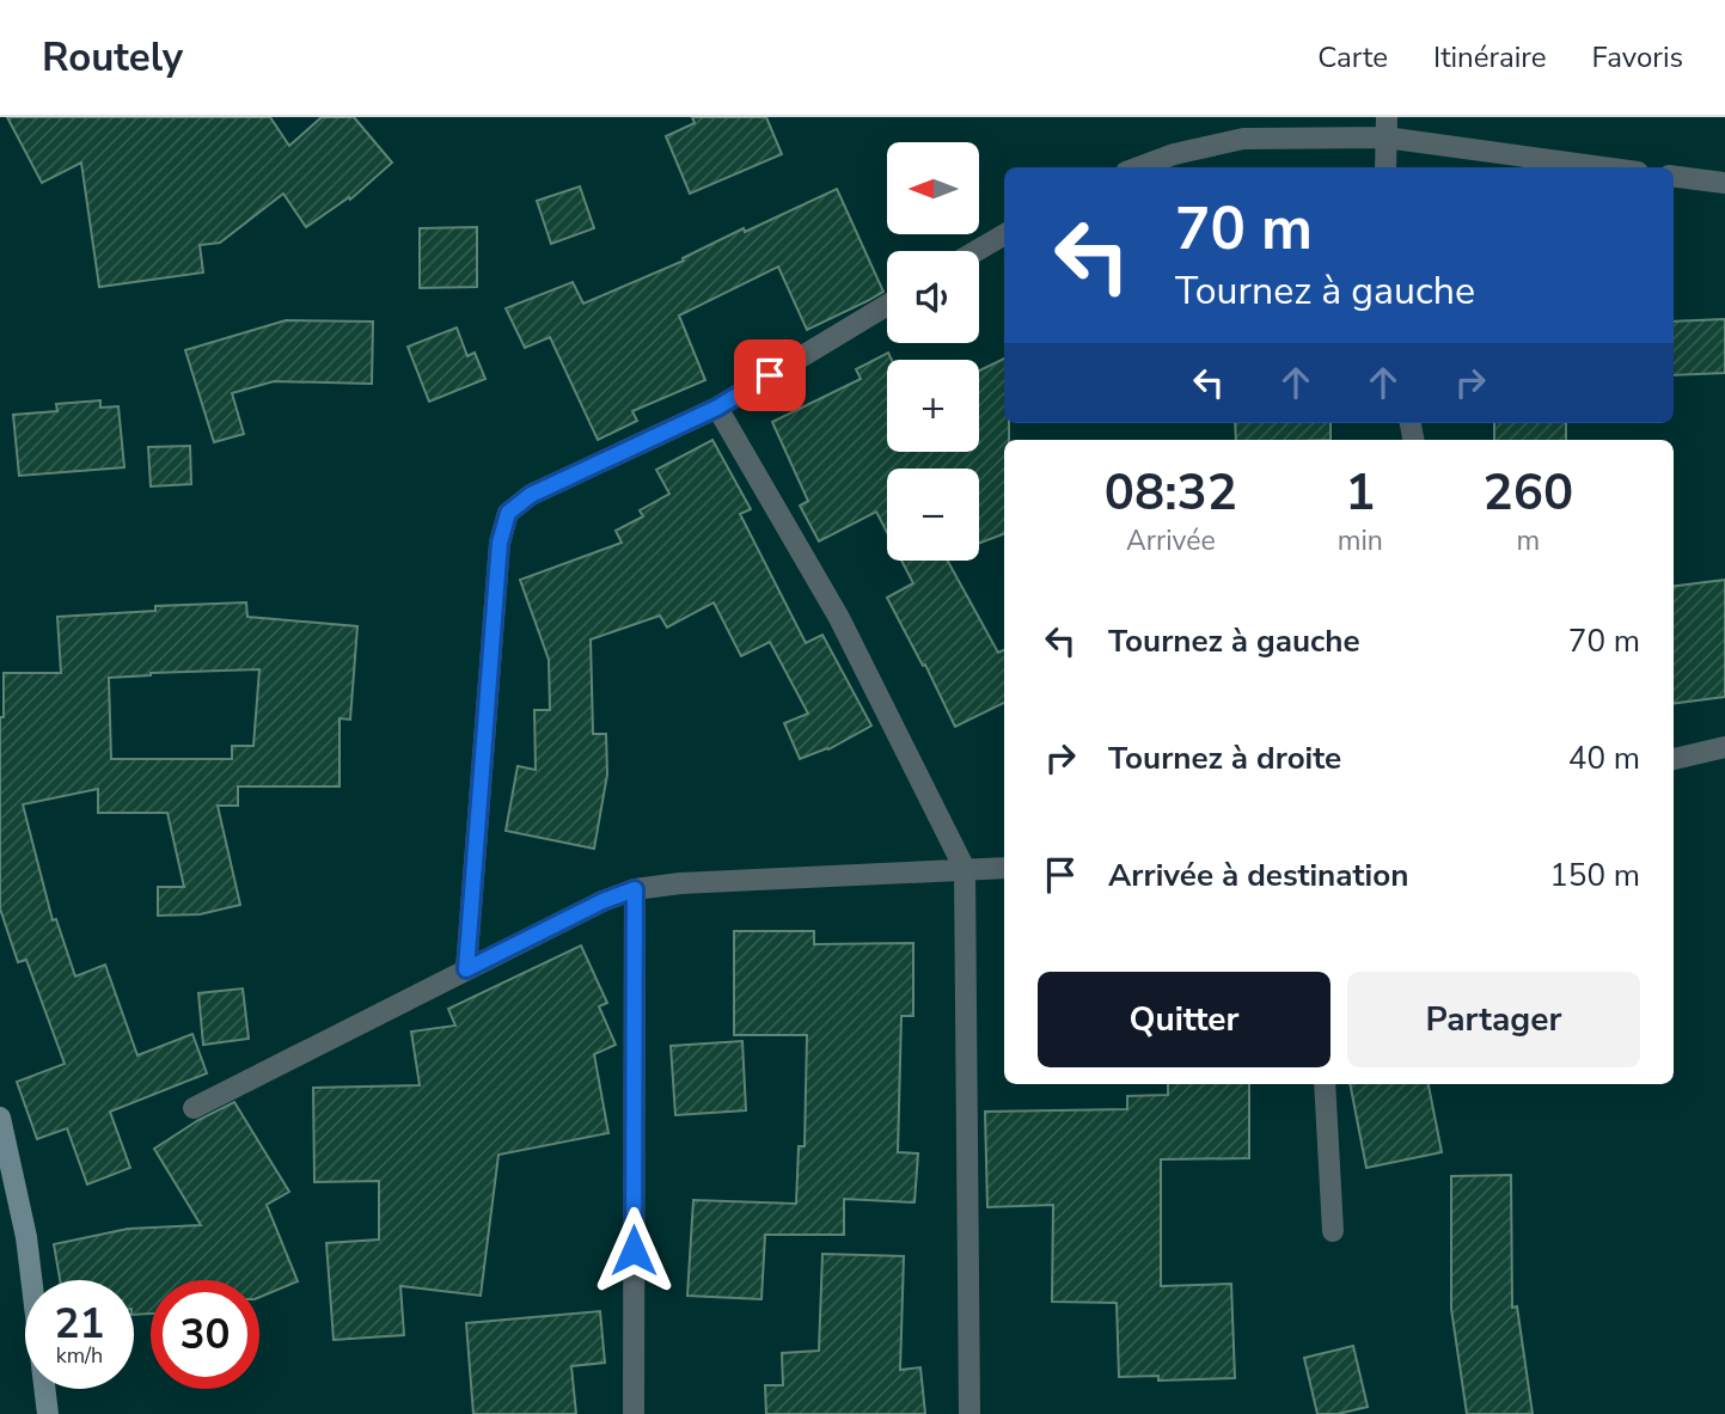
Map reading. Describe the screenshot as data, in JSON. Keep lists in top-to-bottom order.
{
  "north": "left",
  "page": {
    "header": "Routely",
    "nav": ["Carte", "Itinéraire", "Favoris"],
    "map_buttons": ["+", "−"],
    "turn": ["70 m", "Tournez à gauche"],
    "eta": [
      "08:32",
      "Arrivée",
      "1",
      "min",
      "260",
      "m"
    ],
    "list": [
      {
        "name": "Tournez à gauche",
        "value": "70 m"
      },
      {
        "name": "Tournez à droite",
        "value": "40 m"
      },
      {
        "name": "Arrivée à destination",
        "value": "150 m"
      }
    ],
    "buttons": ["Quitter", "Partager"],
    "speed": "21 km/h",
    "limit": "30"
  }
}
